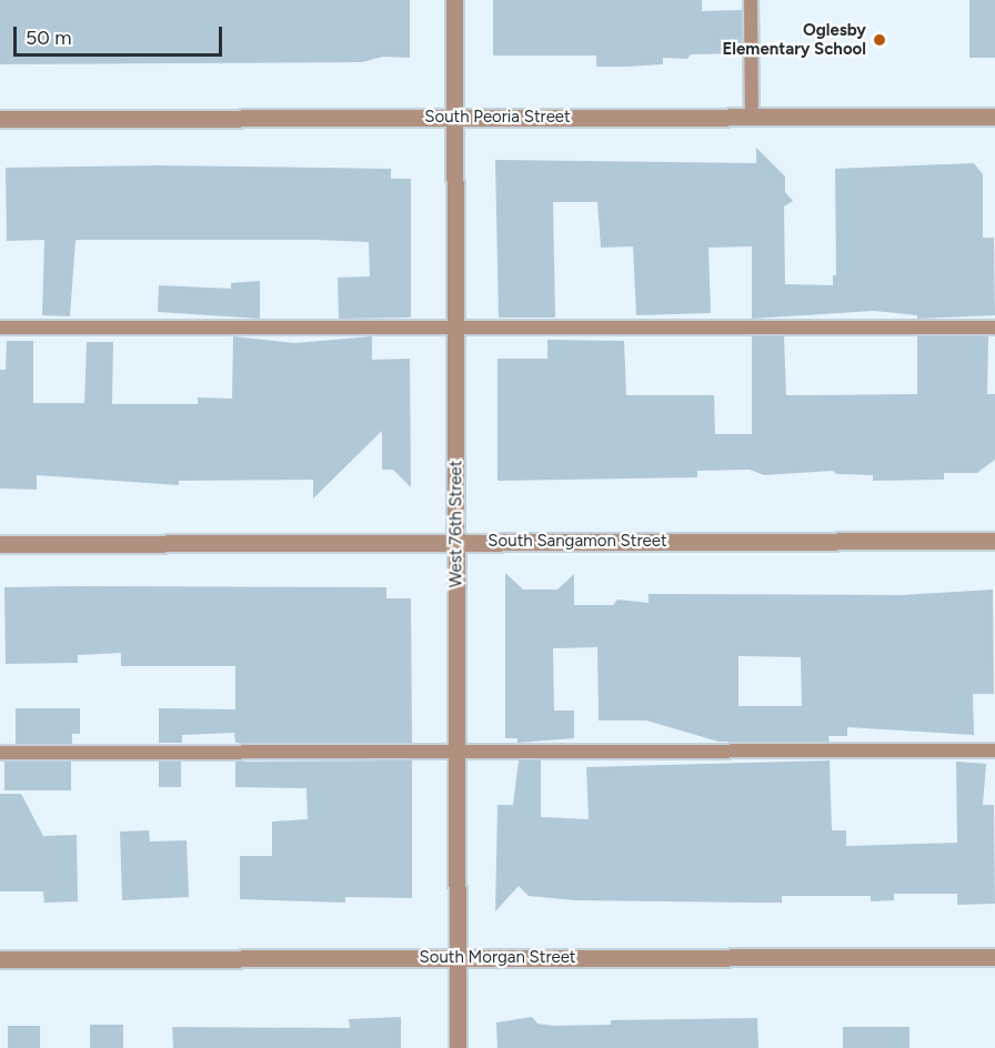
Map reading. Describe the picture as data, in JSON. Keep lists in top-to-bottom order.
{
  "streets": {
    "street": [
      "South Peoria Street",
      "West 76th Street",
      "South Sangamon Street",
      "South Morgan Street"
    ]
  },
  "crossings": [
    ["South Peoria Street", "West 76th Street"],
    ["West 76th Street", "South Sangamon Street"],
    ["West 76th Street", "South Morgan Street"]
  ],
  "places": ["Oglesby Elementary School"],
  "scale_bar": "50 m"
}
